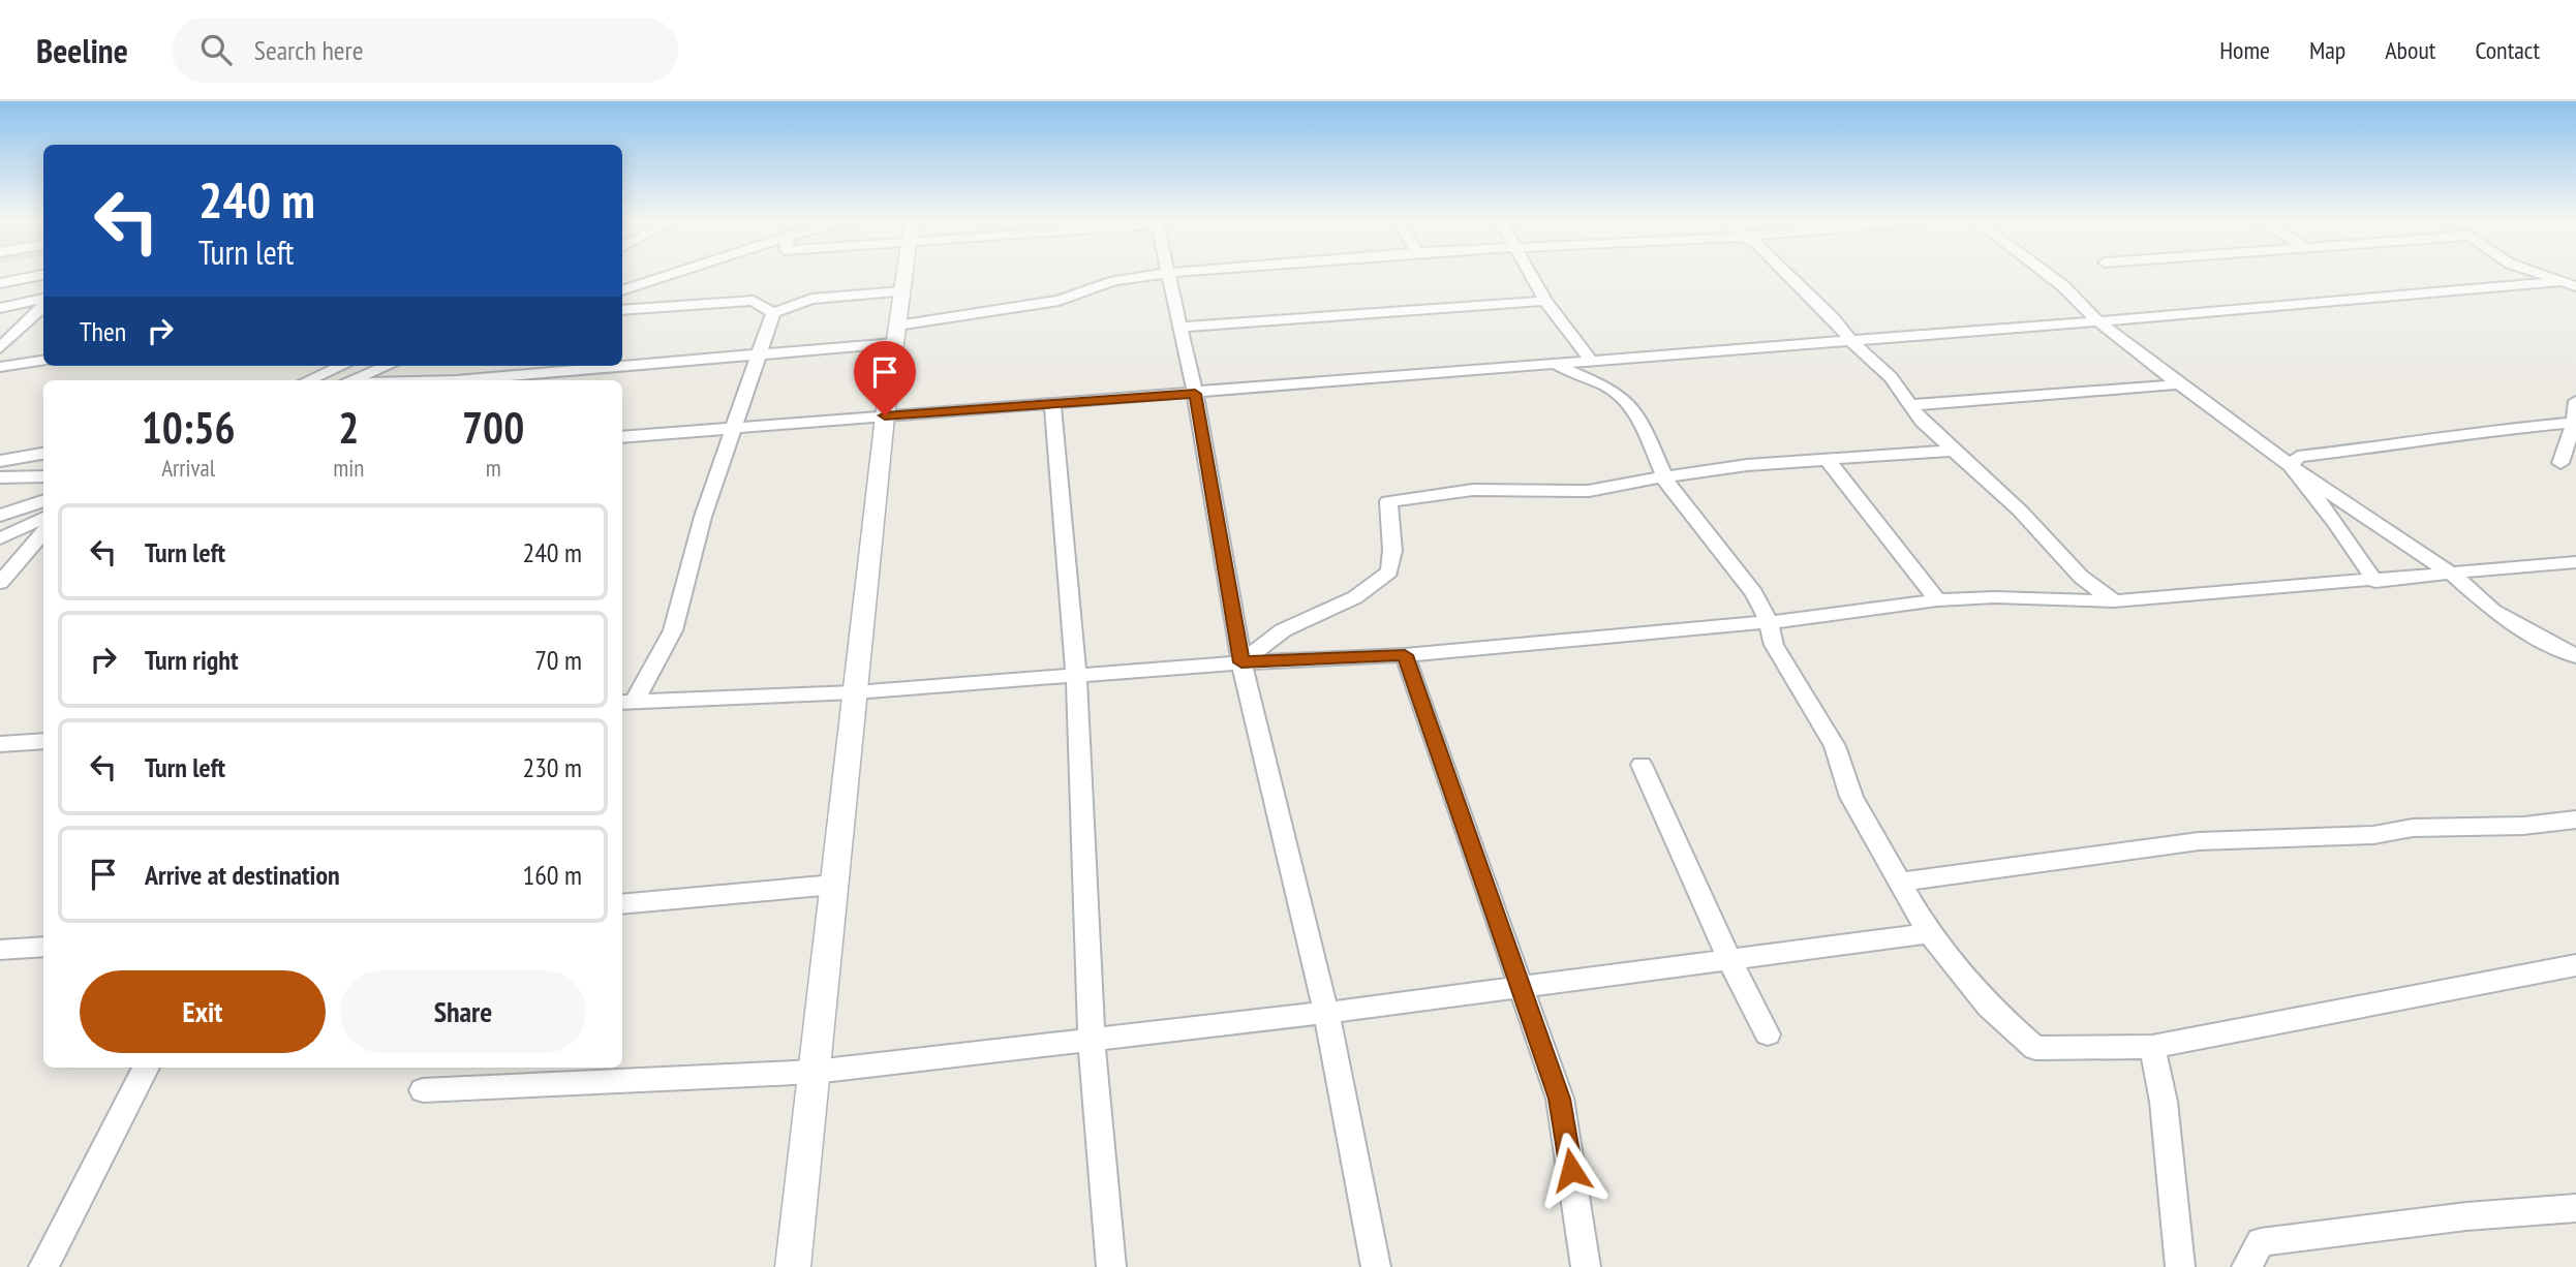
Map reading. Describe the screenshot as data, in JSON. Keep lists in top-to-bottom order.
{
  "page": {
    "header": "Beeline",
    "search": "Search here",
    "nav": [
      "Home",
      "Map",
      "About",
      "Contact"
    ],
    "turn": ["240 m", "Turn left"],
    "then": "Then",
    "eta": [
      "10:56",
      "Arrival",
      "2",
      "min",
      "700",
      "m"
    ],
    "list": [
      {
        "name": "Turn left",
        "value": "240 m"
      },
      {
        "name": "Turn right",
        "value": "70 m"
      },
      {
        "name": "Turn left",
        "value": "230 m"
      },
      {
        "name": "Arrive at destination",
        "value": "160 m"
      }
    ],
    "buttons": ["Exit", "Share"]
  }
}
